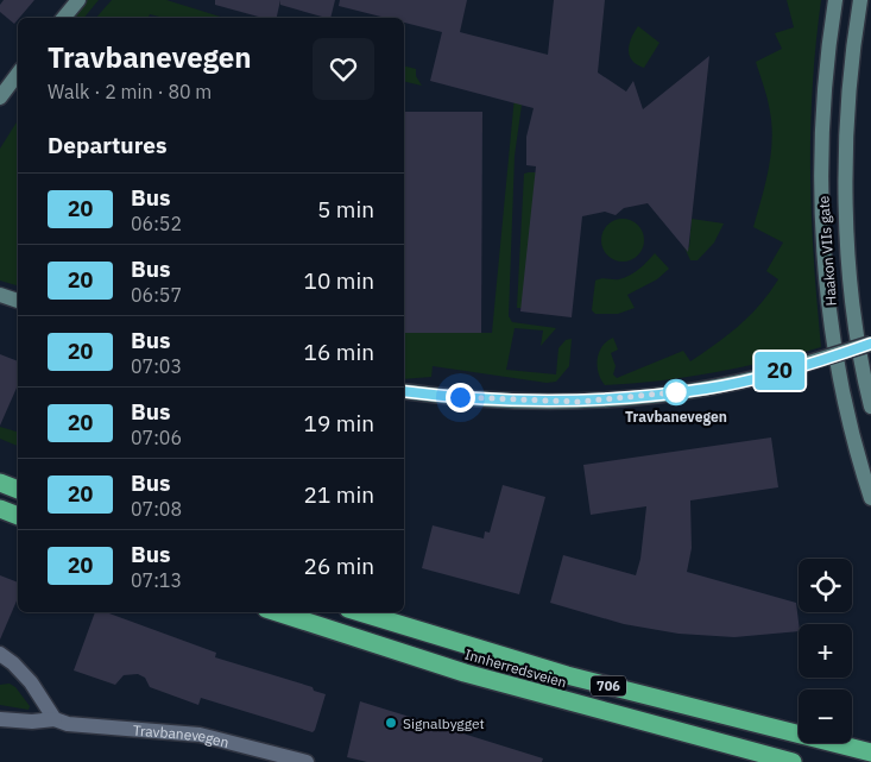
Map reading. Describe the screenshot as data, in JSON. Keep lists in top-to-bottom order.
{
  "streets": {
    "highway": ["Innherredsveien", "706"],
    "main road": ["Haakon VIIs gate"],
    "street": ["Travbanevegen"]
  },
  "crossings": [
    ["Innherredsveien", "706"]
  ],
  "places": ["Travbanevegen", "Signalbygget"],
  "lines": ["bus line 20"],
  "page": {
    "on_map": "20",
    "heading": [
      ["Travbanevegen", "Walk · 2 min · 80 m"],
      "Departures"
    ],
    "list": [
      {
        "mark": "20",
        "name": "Bus",
        "note": "06:52",
        "value": "5 min"
      },
      {
        "mark": "20",
        "name": "Bus",
        "note": "06:57",
        "value": "10 min"
      },
      {
        "mark": "20",
        "name": "Bus",
        "note": "07:03",
        "value": "16 min"
      },
      {
        "mark": "20",
        "name": "Bus",
        "note": "07:06",
        "value": "19 min"
      },
      {
        "mark": "20",
        "name": "Bus",
        "note": "07:08",
        "value": "21 min"
      },
      {
        "mark": "20",
        "name": "Bus",
        "note": "07:13",
        "value": "26 min"
      }
    ],
    "map_buttons": ["+", "−"]
  }
}
